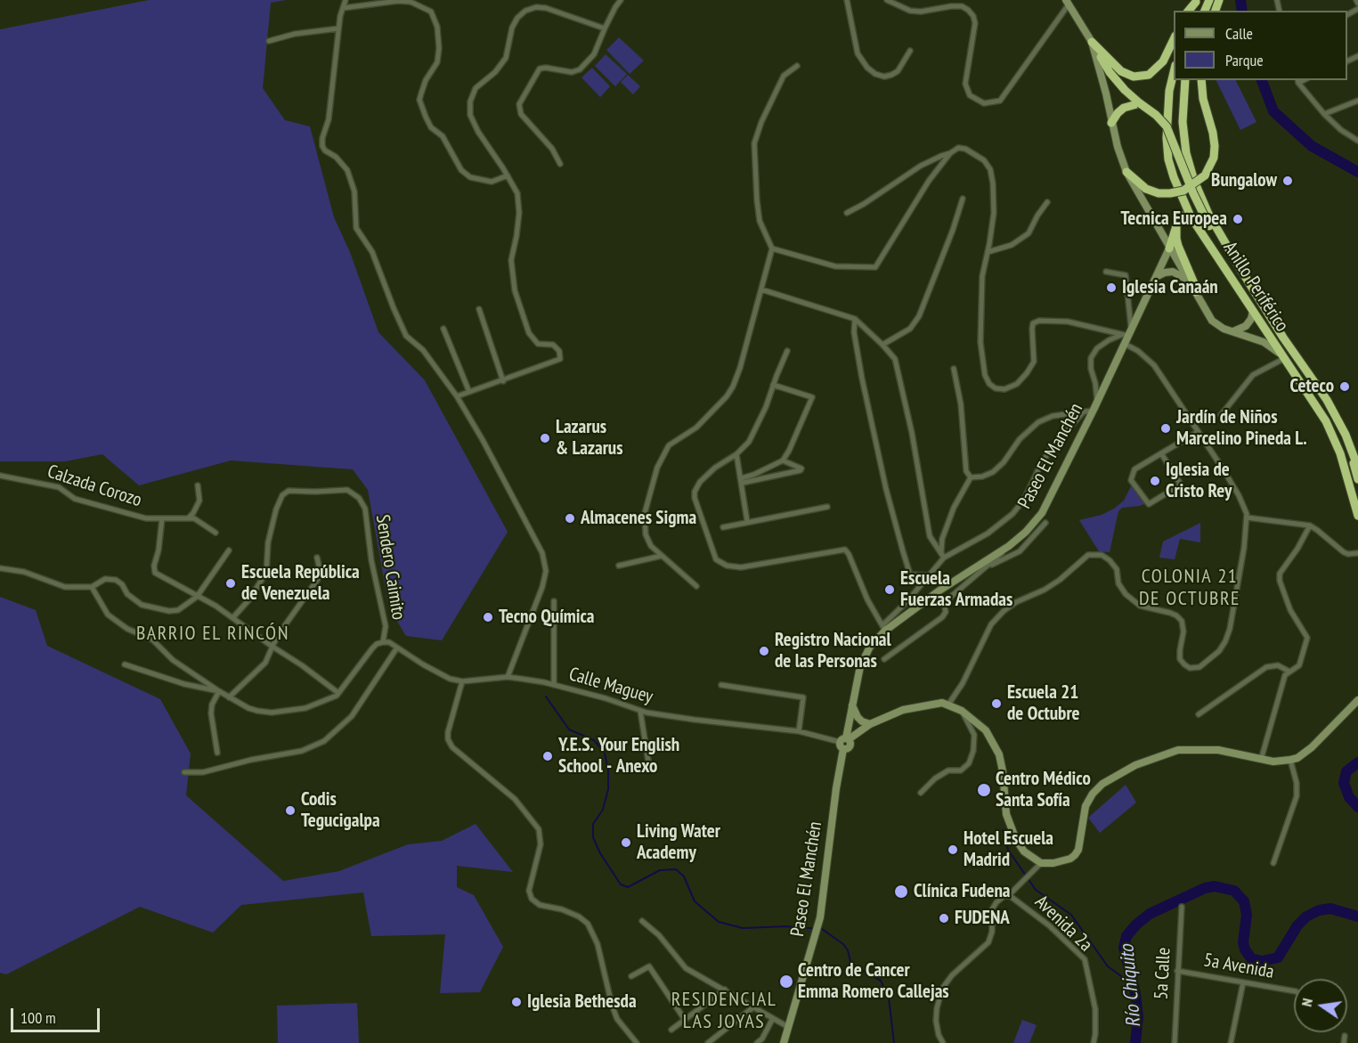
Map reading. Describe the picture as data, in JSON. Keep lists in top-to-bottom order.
{
  "streets": {
    "highway": ["Anillo Periférico"],
    "street": [
      "Paseo El Manchén",
      "Calzada Corozo",
      "Sendero Caimito",
      "Calle Maguey",
      "Avenida 2a",
      "5a Avenida",
      "5a Calle"
    ]
  },
  "crossings": [
    ["Paseo El Manchén", "Calle Maguey"],
    ["Calzada Corozo", "Sendero Caimito"],
    ["Sendero Caimito", "Calle Maguey"],
    ["5a Avenida", "5a Calle"]
  ],
  "districts": ["COLONIA 21 DE OCTUBRE", "BARRIO EL RINCÓN", "RESIDENCIAL LAS JOYAS"],
  "water": ["Río Chiquito"],
  "places": [
    "Bungalow",
    "Tecnica Europea",
    "Iglesia Canaán",
    "Ceteco",
    "Jardín de Niños Marcelino Pineda L.",
    "Lazarus & Lazarus",
    "Iglesia de Cristo Rey",
    "Almacenes Sigma",
    "Escuela República de Venezuela",
    "Escuela Fuerzas Armadas",
    "Tecno Química",
    "Registro Nacional de las Personas",
    "Escuela 21 de Octubre",
    "Y.E.S. Your English School - Anexo",
    "Centro Médico Santa Sofía",
    "Codis Tegucigalpa",
    "Living Water Academy",
    "Hotel Escuela Madrid",
    "Clínica Fudena",
    "FUDENA",
    "Centro de Cancer Emma Romero Callejas",
    "Iglesia Bethesda"
  ],
  "legend": ["Calle", "Parque"],
  "scale_bar": "100 m",
  "north": "left"
}
